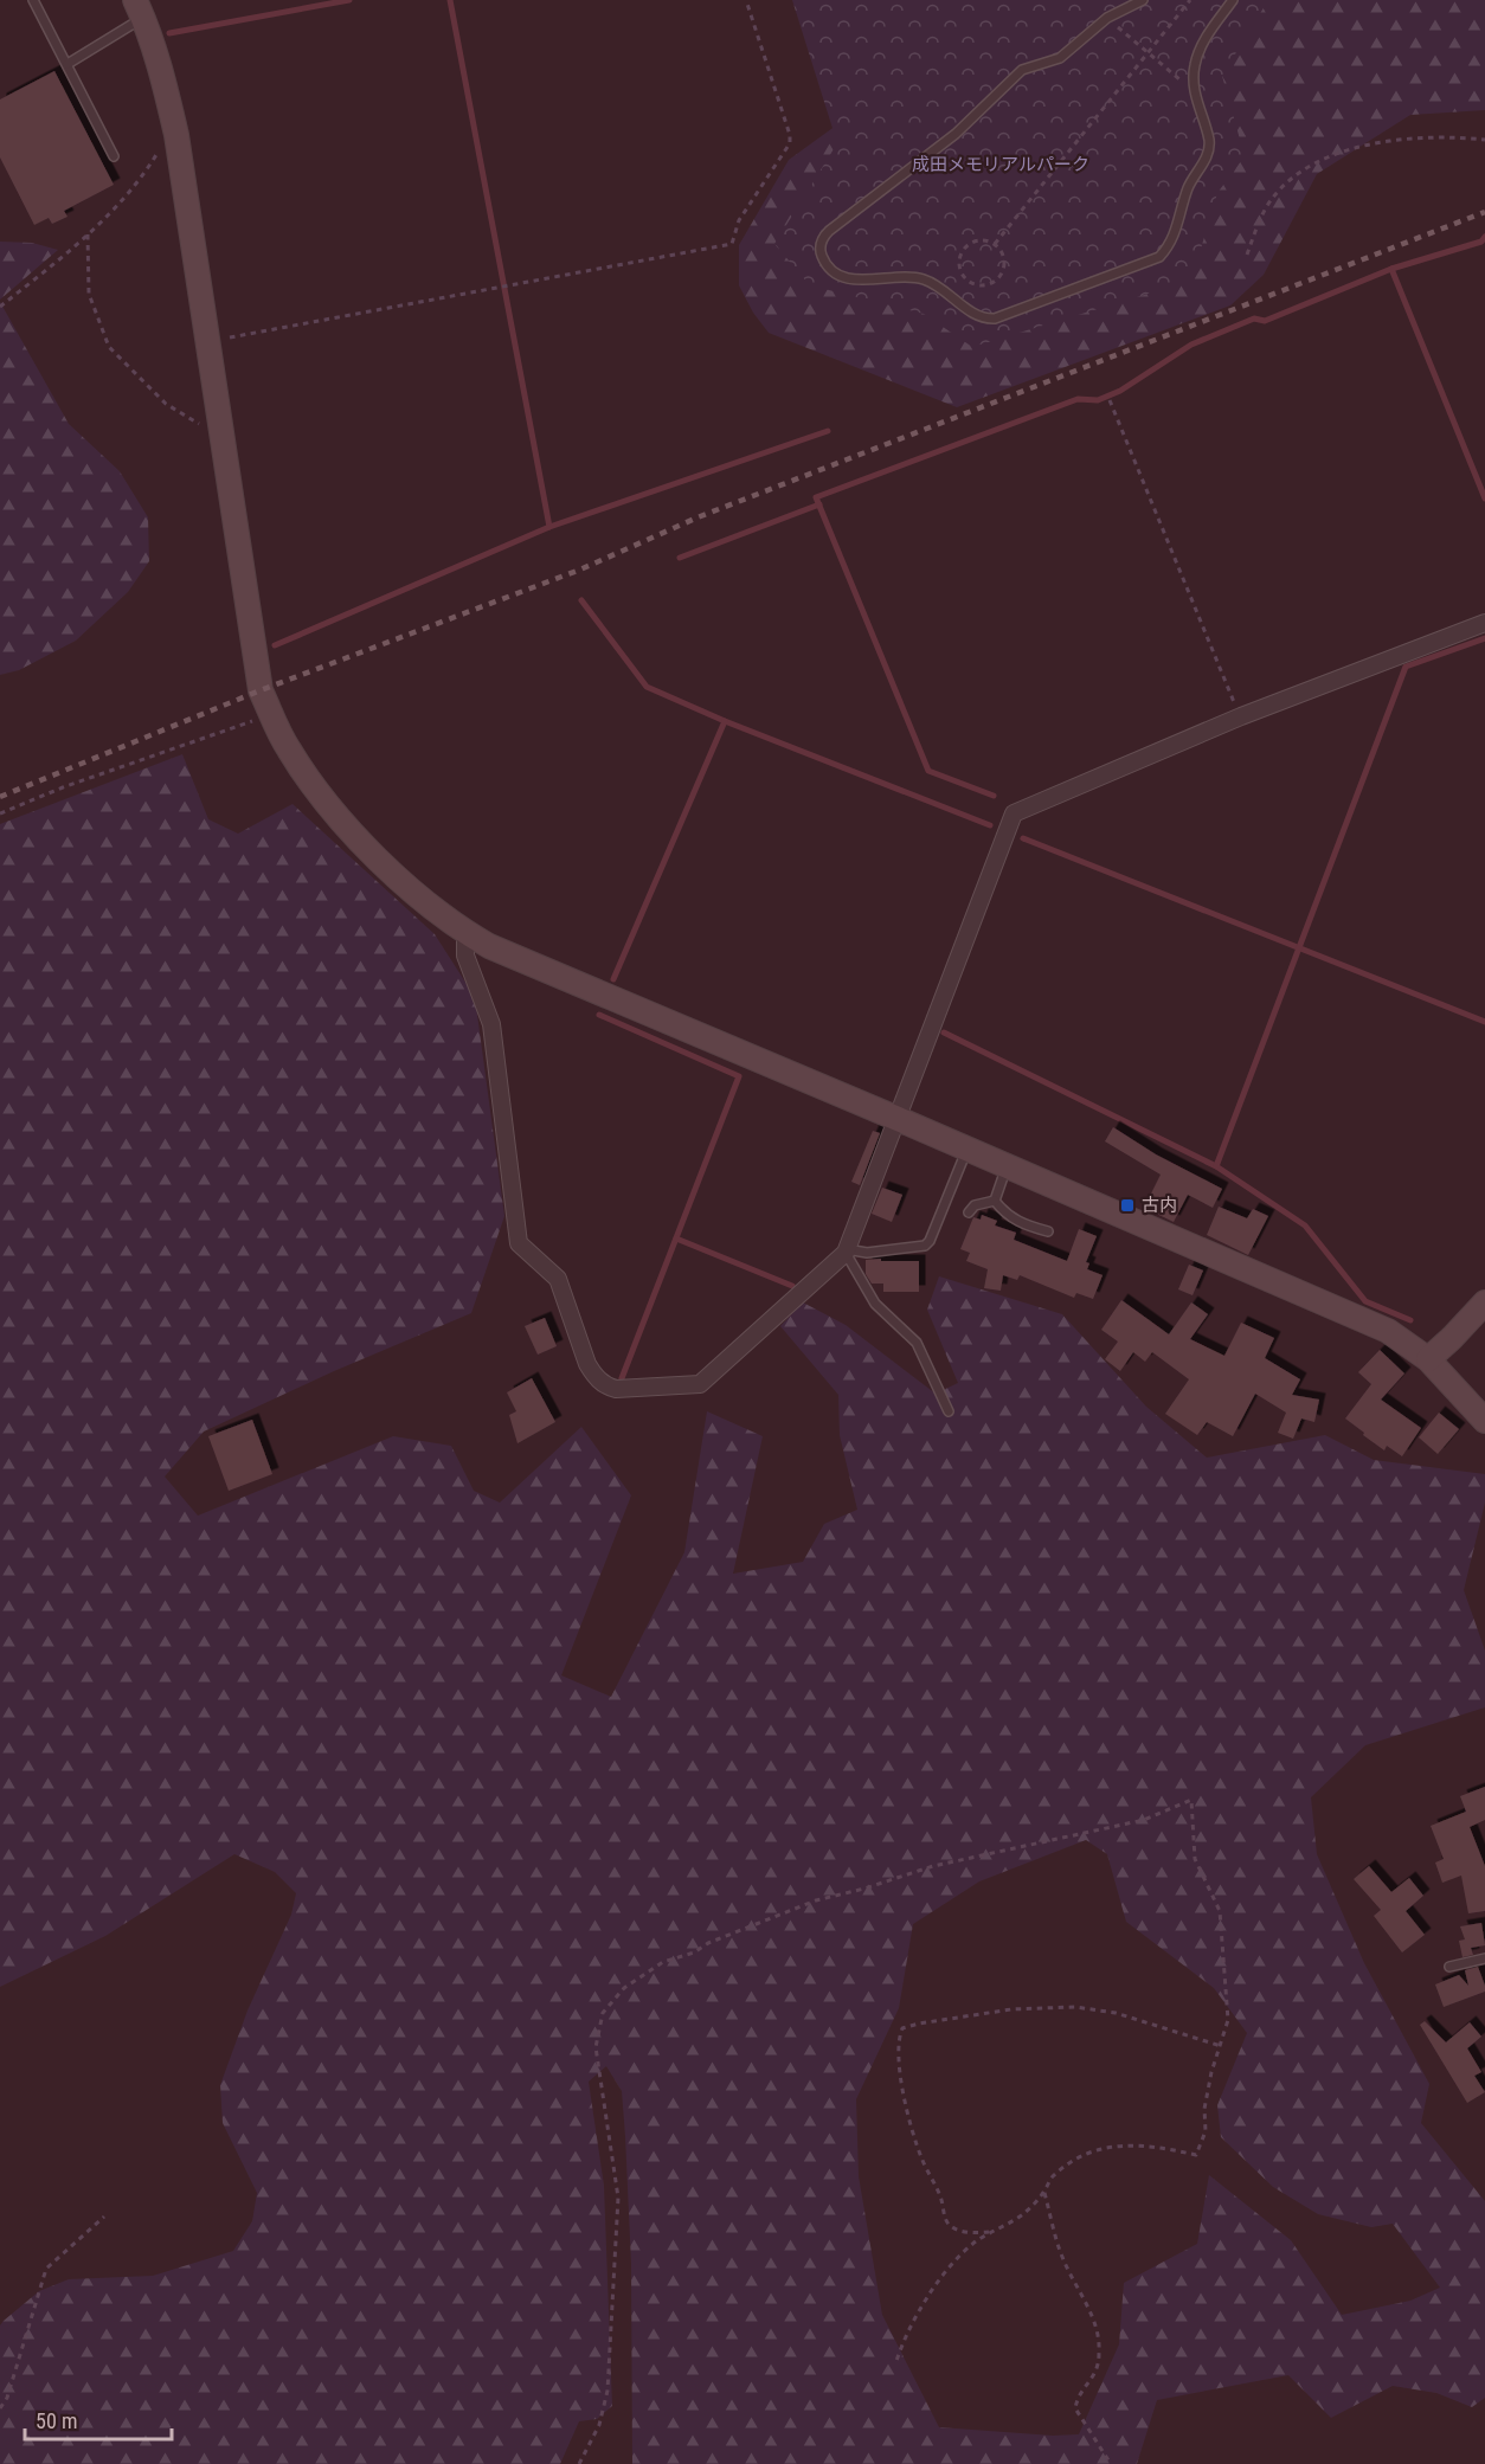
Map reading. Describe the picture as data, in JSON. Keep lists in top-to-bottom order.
{
  "parks": ["成田メモリアルパーク"],
  "places": {
    "transit": ["古内"]
  },
  "scale_bar": "50 m"
}
